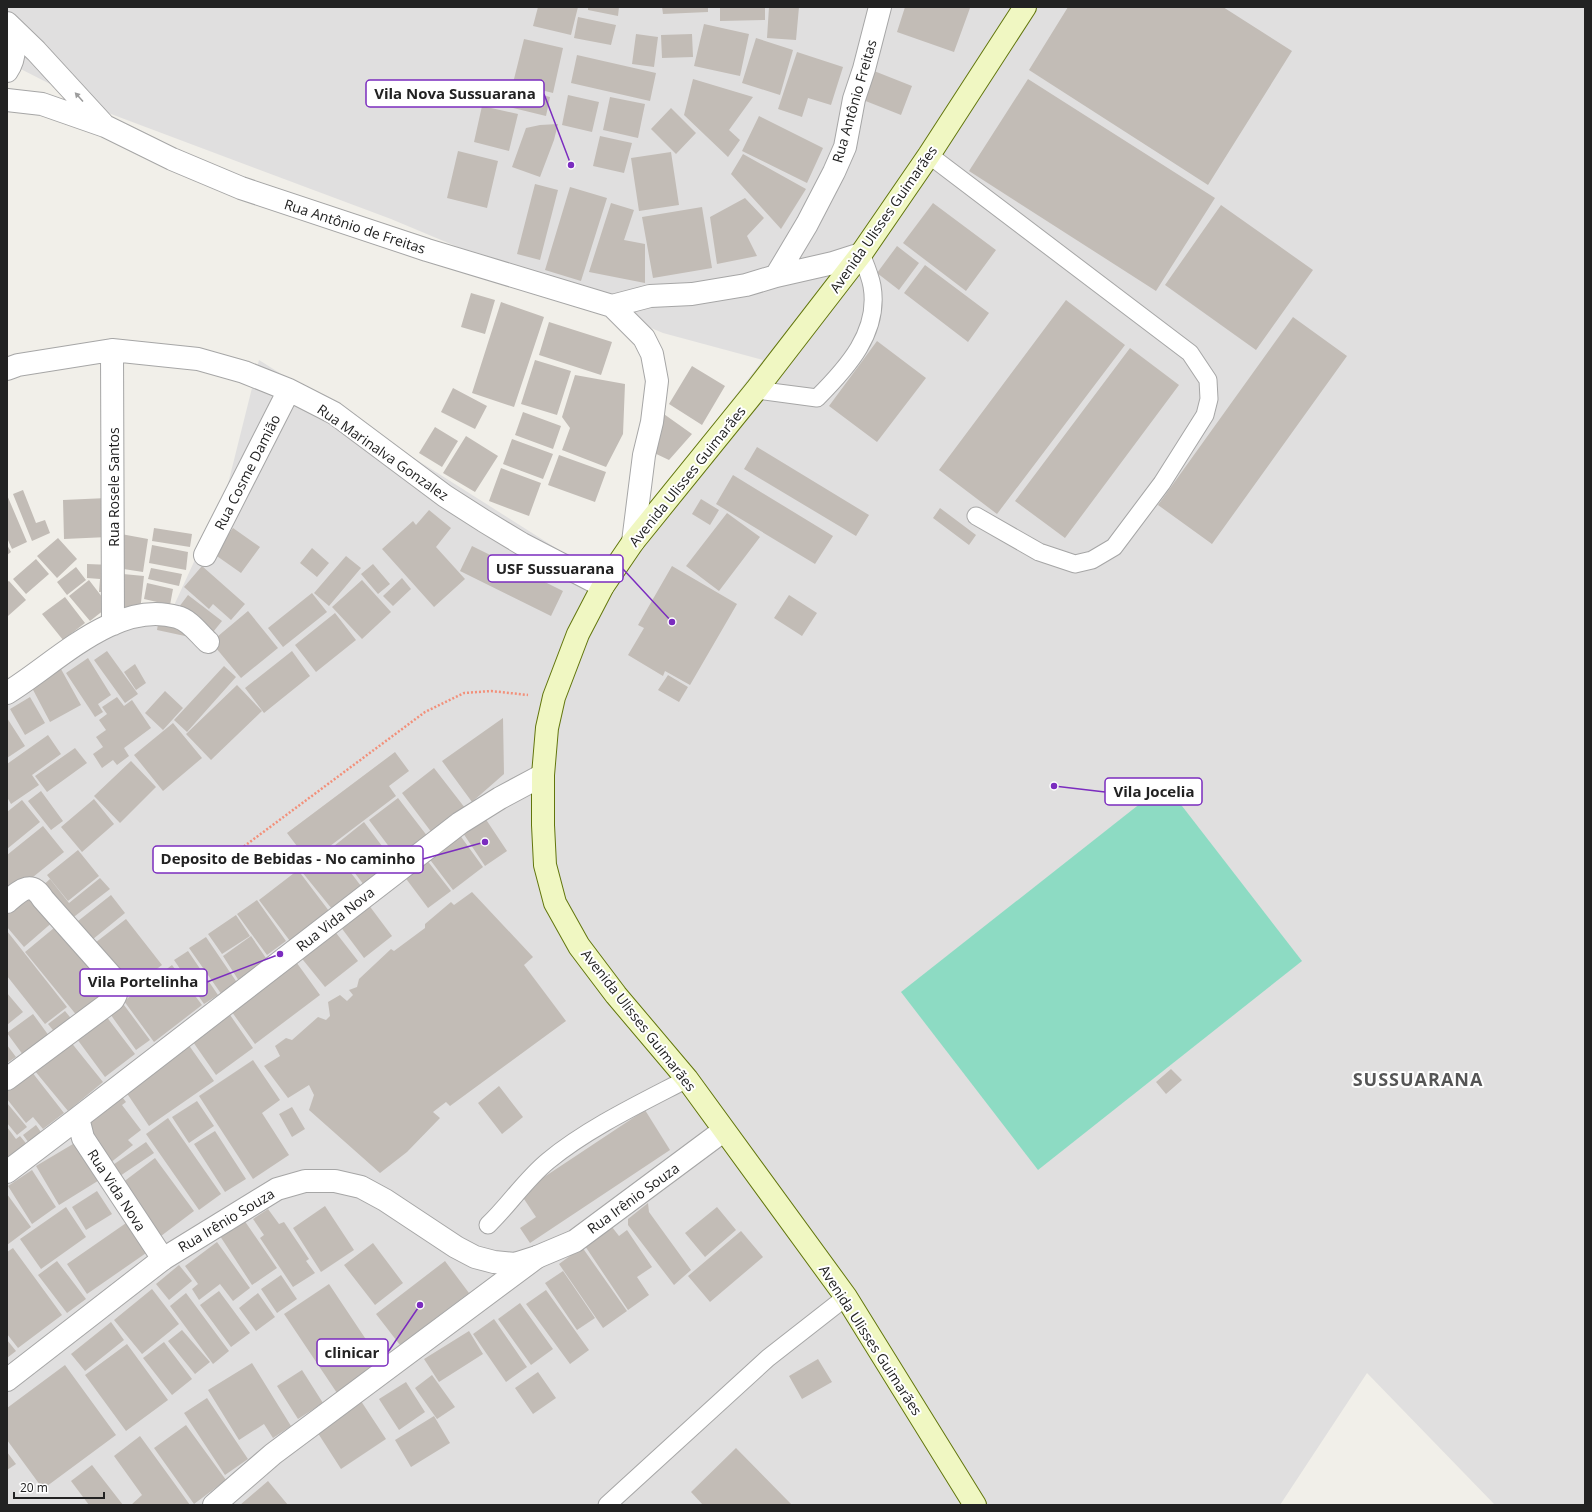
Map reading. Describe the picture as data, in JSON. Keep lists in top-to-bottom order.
{
  "streets": {
    "main road": ["Avenida Ulisses Guimarães"],
    "street": [
      "Rua Antônio Freitas",
      "Rua Antônio de Freitas",
      "Rua Marinalva Gonzalez",
      "Rua Cosme Damião",
      "Rua Rosele Santos",
      "Rua Vida Nova",
      "Rua Irênio Souza"
    ]
  },
  "crossings": [
    ["Avenida Ulisses Guimarães", "Rua Antônio de Freitas"],
    ["Avenida Ulisses Guimarães", "Rua Marinalva Gonzalez"],
    ["Avenida Ulisses Guimarães", "Rua Vida Nova"],
    ["Avenida Ulisses Guimarães", "Rua Irênio Souza"],
    ["Rua Marinalva Gonzalez", "Rua Cosme Damião"],
    ["Rua Marinalva Gonzalez", "Rua Rosele Santos"],
    ["Rua Vida Nova", "Rua Irênio Souza"]
  ],
  "districts": ["SUSSUARANA"],
  "places": [
    "Vila Nova Sussuarana",
    "USF Sussuarana",
    "Vila Jocelia",
    "Deposito de Bebidas - No caminho",
    "Vila Portelinha",
    "clinicar"
  ],
  "scale_bar": "20 m"
}
